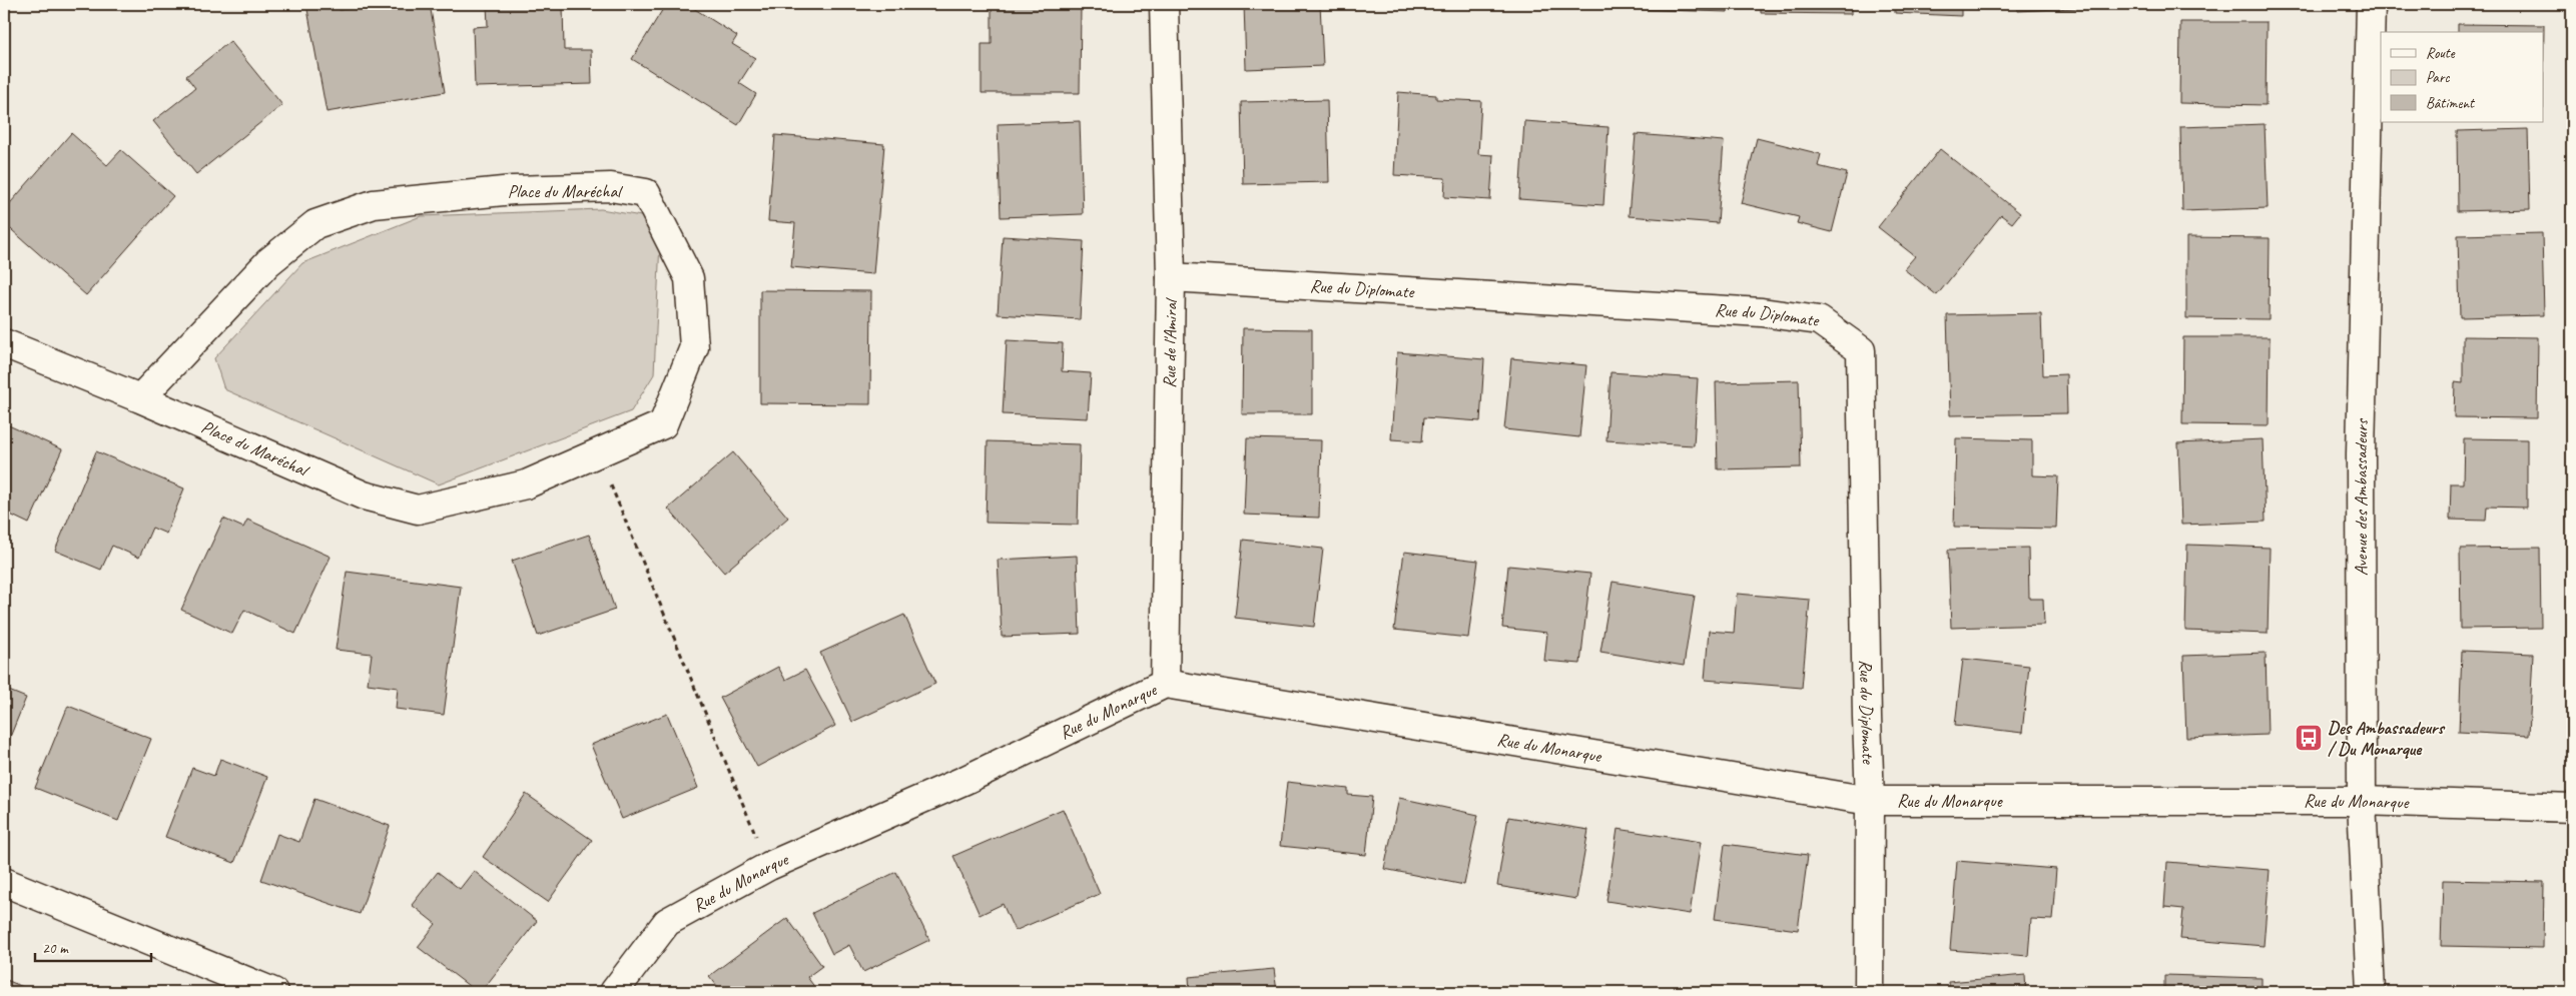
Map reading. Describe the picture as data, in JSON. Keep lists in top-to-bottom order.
{
  "streets": {
    "street": [
      "Place du Maréchal",
      "Rue du Diplomate",
      "Rue de l'Amiral",
      "Avenue des Ambassadeurs",
      "Rue du Monarque"
    ]
  },
  "crossings": [
    ["Rue du Diplomate", "Rue de l'Amiral"],
    ["Rue du Diplomate", "Rue du Monarque"],
    ["Rue de l'Amiral", "Rue du Monarque"],
    ["Avenue des Ambassadeurs", "Rue du Monarque"]
  ],
  "places": {
    "bus stop": ["Des Ambassadeurs / Du Monarque"]
  },
  "legend": ["Route", "Parc", "Bâtiment"],
  "scale_bar": "20 m"
}
